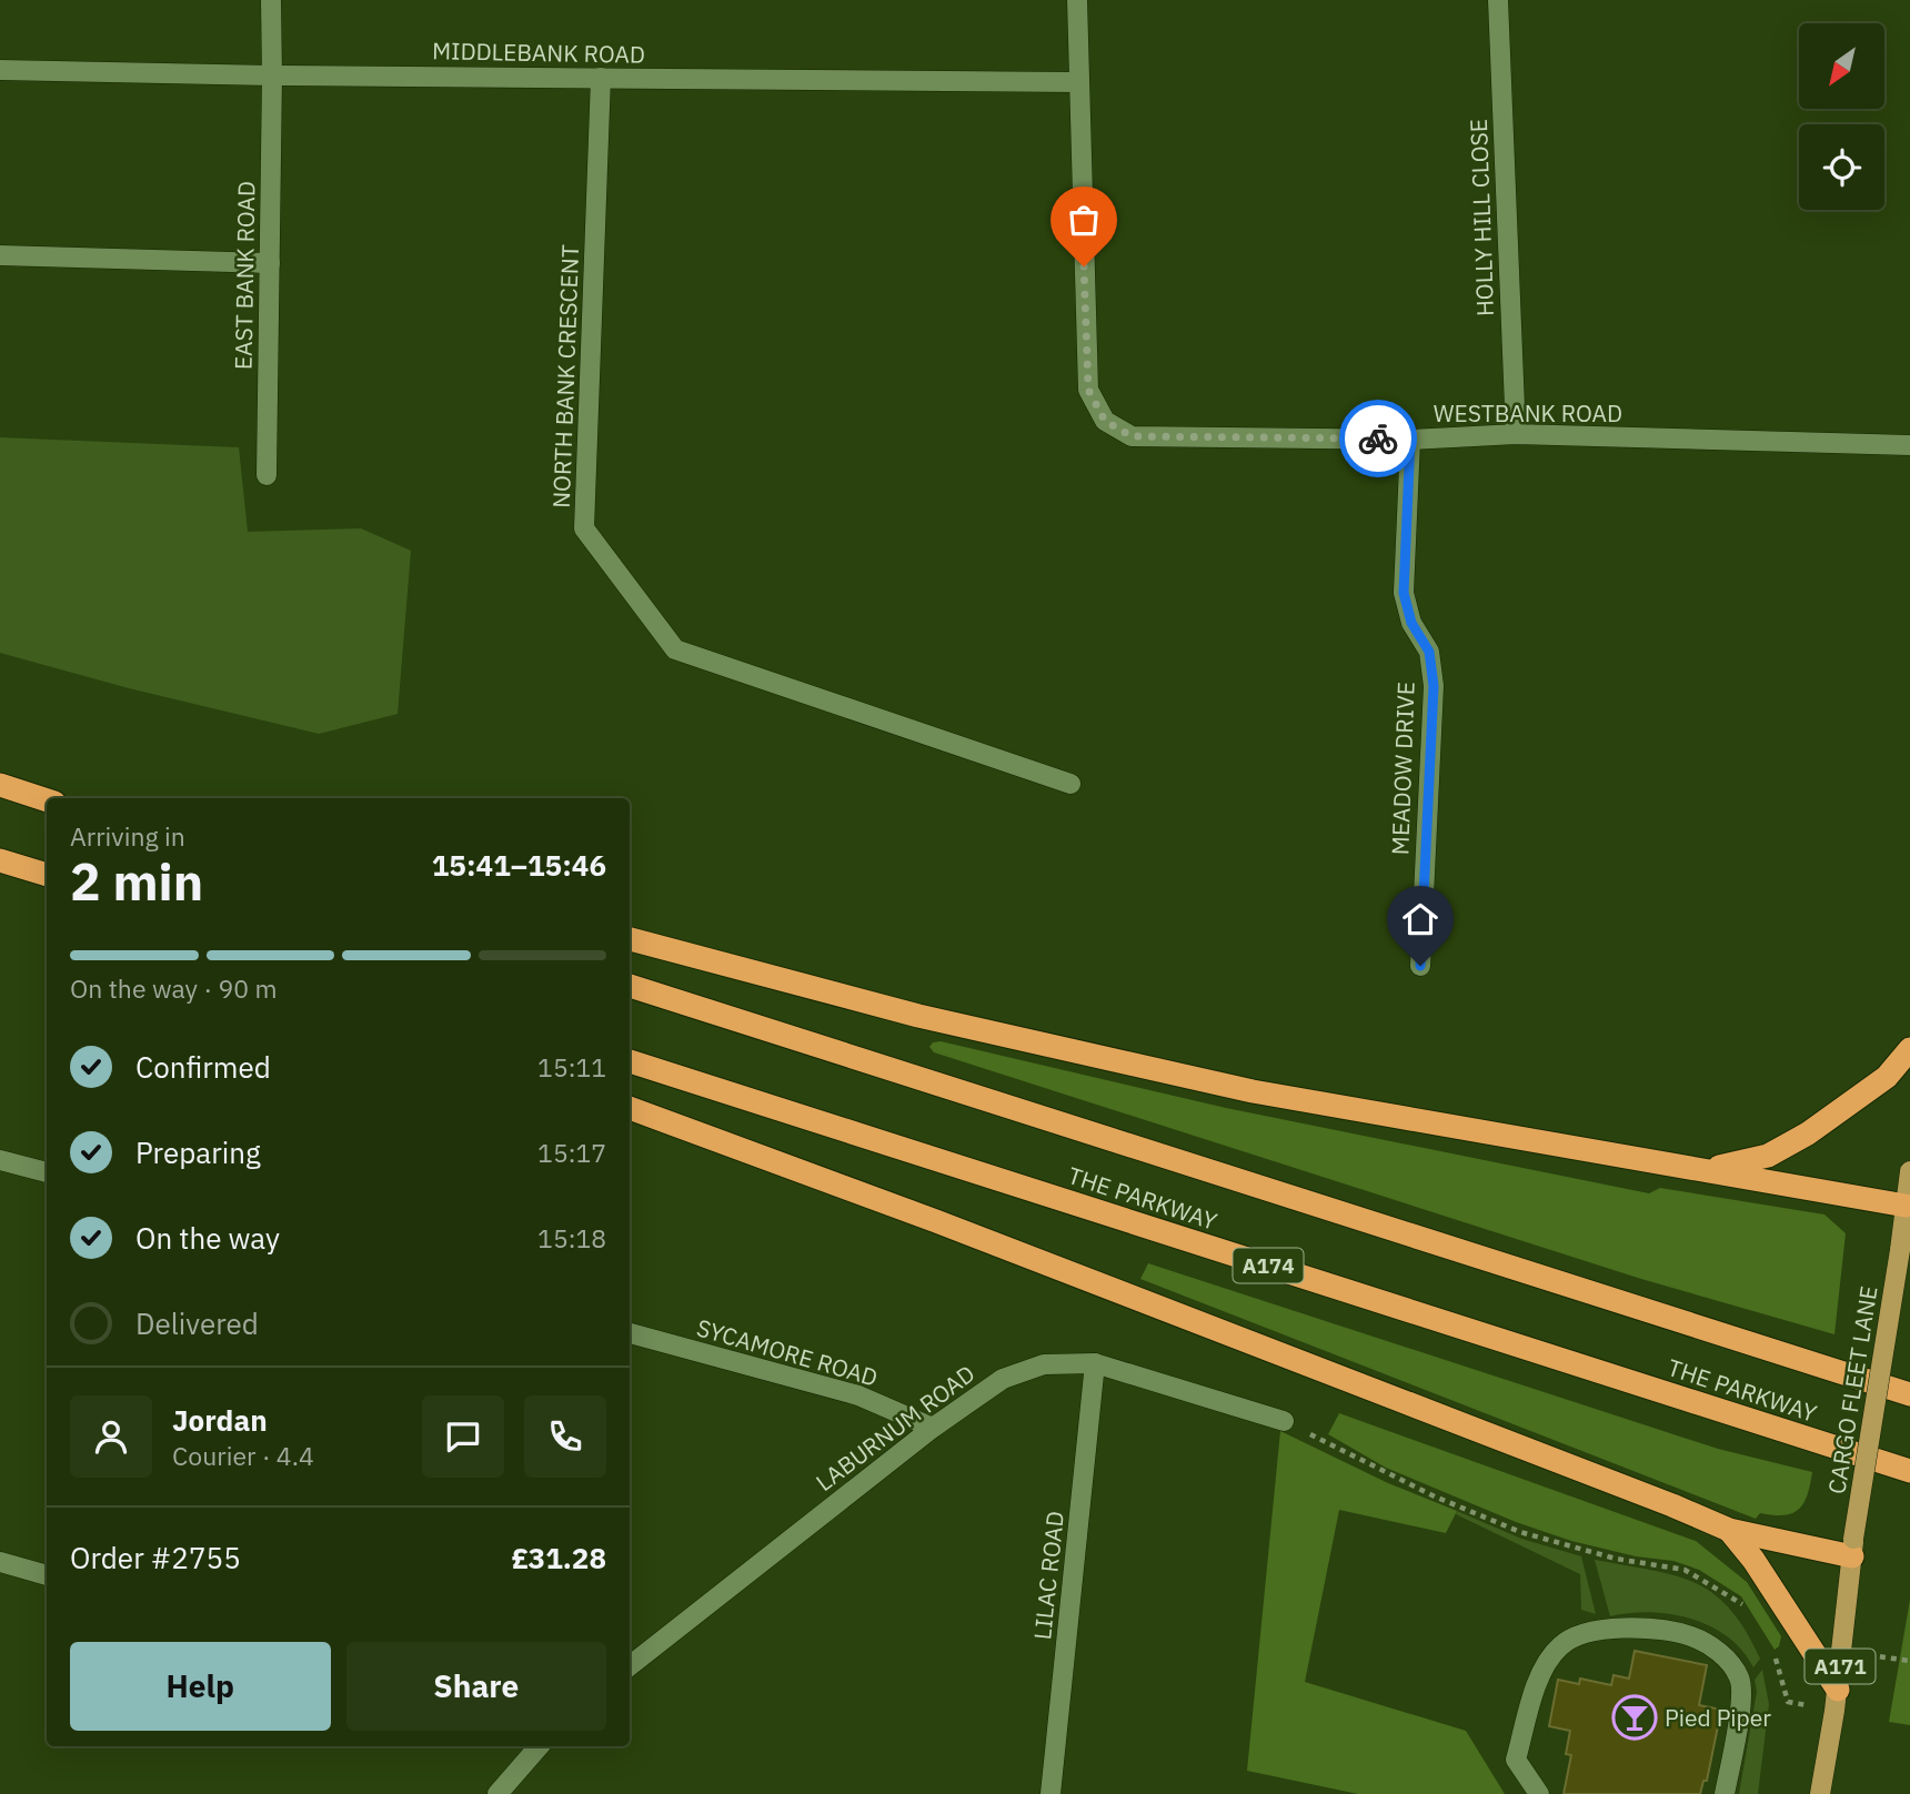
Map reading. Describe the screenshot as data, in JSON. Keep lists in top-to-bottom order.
{
  "streets": {
    "highway": ["THE PARKWAY", "A174"],
    "main road": ["CARGO FLEET LANE", "A171"],
    "street": [
      "MIDDLEBANK ROAD",
      "HOLLY HILL CLOSE",
      "EAST BANK ROAD",
      "NORTH BANK CRESCENT",
      "WESTBANK ROAD",
      "MEADOW DRIVE",
      "SYCAMORE ROAD",
      "LABURNUM ROAD",
      "LILAC ROAD"
    ]
  },
  "crossings": [
    ["MIDDLEBANK ROAD", "EAST BANK ROAD"],
    ["MIDDLEBANK ROAD", "NORTH BANK CRESCENT"],
    ["MIDDLEBANK ROAD", "WESTBANK ROAD"],
    ["HOLLY HILL CLOSE", "WESTBANK ROAD"],
    ["WESTBANK ROAD", "MEADOW DRIVE"],
    ["SYCAMORE ROAD", "LABURNUM ROAD"],
    ["CARGO FLEET LANE", "A171"],
    ["LABURNUM ROAD", "LILAC ROAD"]
  ],
  "places": {
    "bar": ["Pied Piper"]
  },
  "north": "bottom left",
  "page": {
    "heading": ["2 min", "Arriving in", "15:41–15:46"],
    "panel": [
      "Jordan",
      "Courier · 4.4",
      "Order #2755",
      "£31.28"
    ],
    "bar": "On the way · 90 m",
    "list": [
      ["Confirmed", "15:11"],
      ["Preparing", "15:17"],
      ["On the way", "15:18"],
      "Delivered"
    ],
    "buttons": ["Help", "Share"]
  }
}
